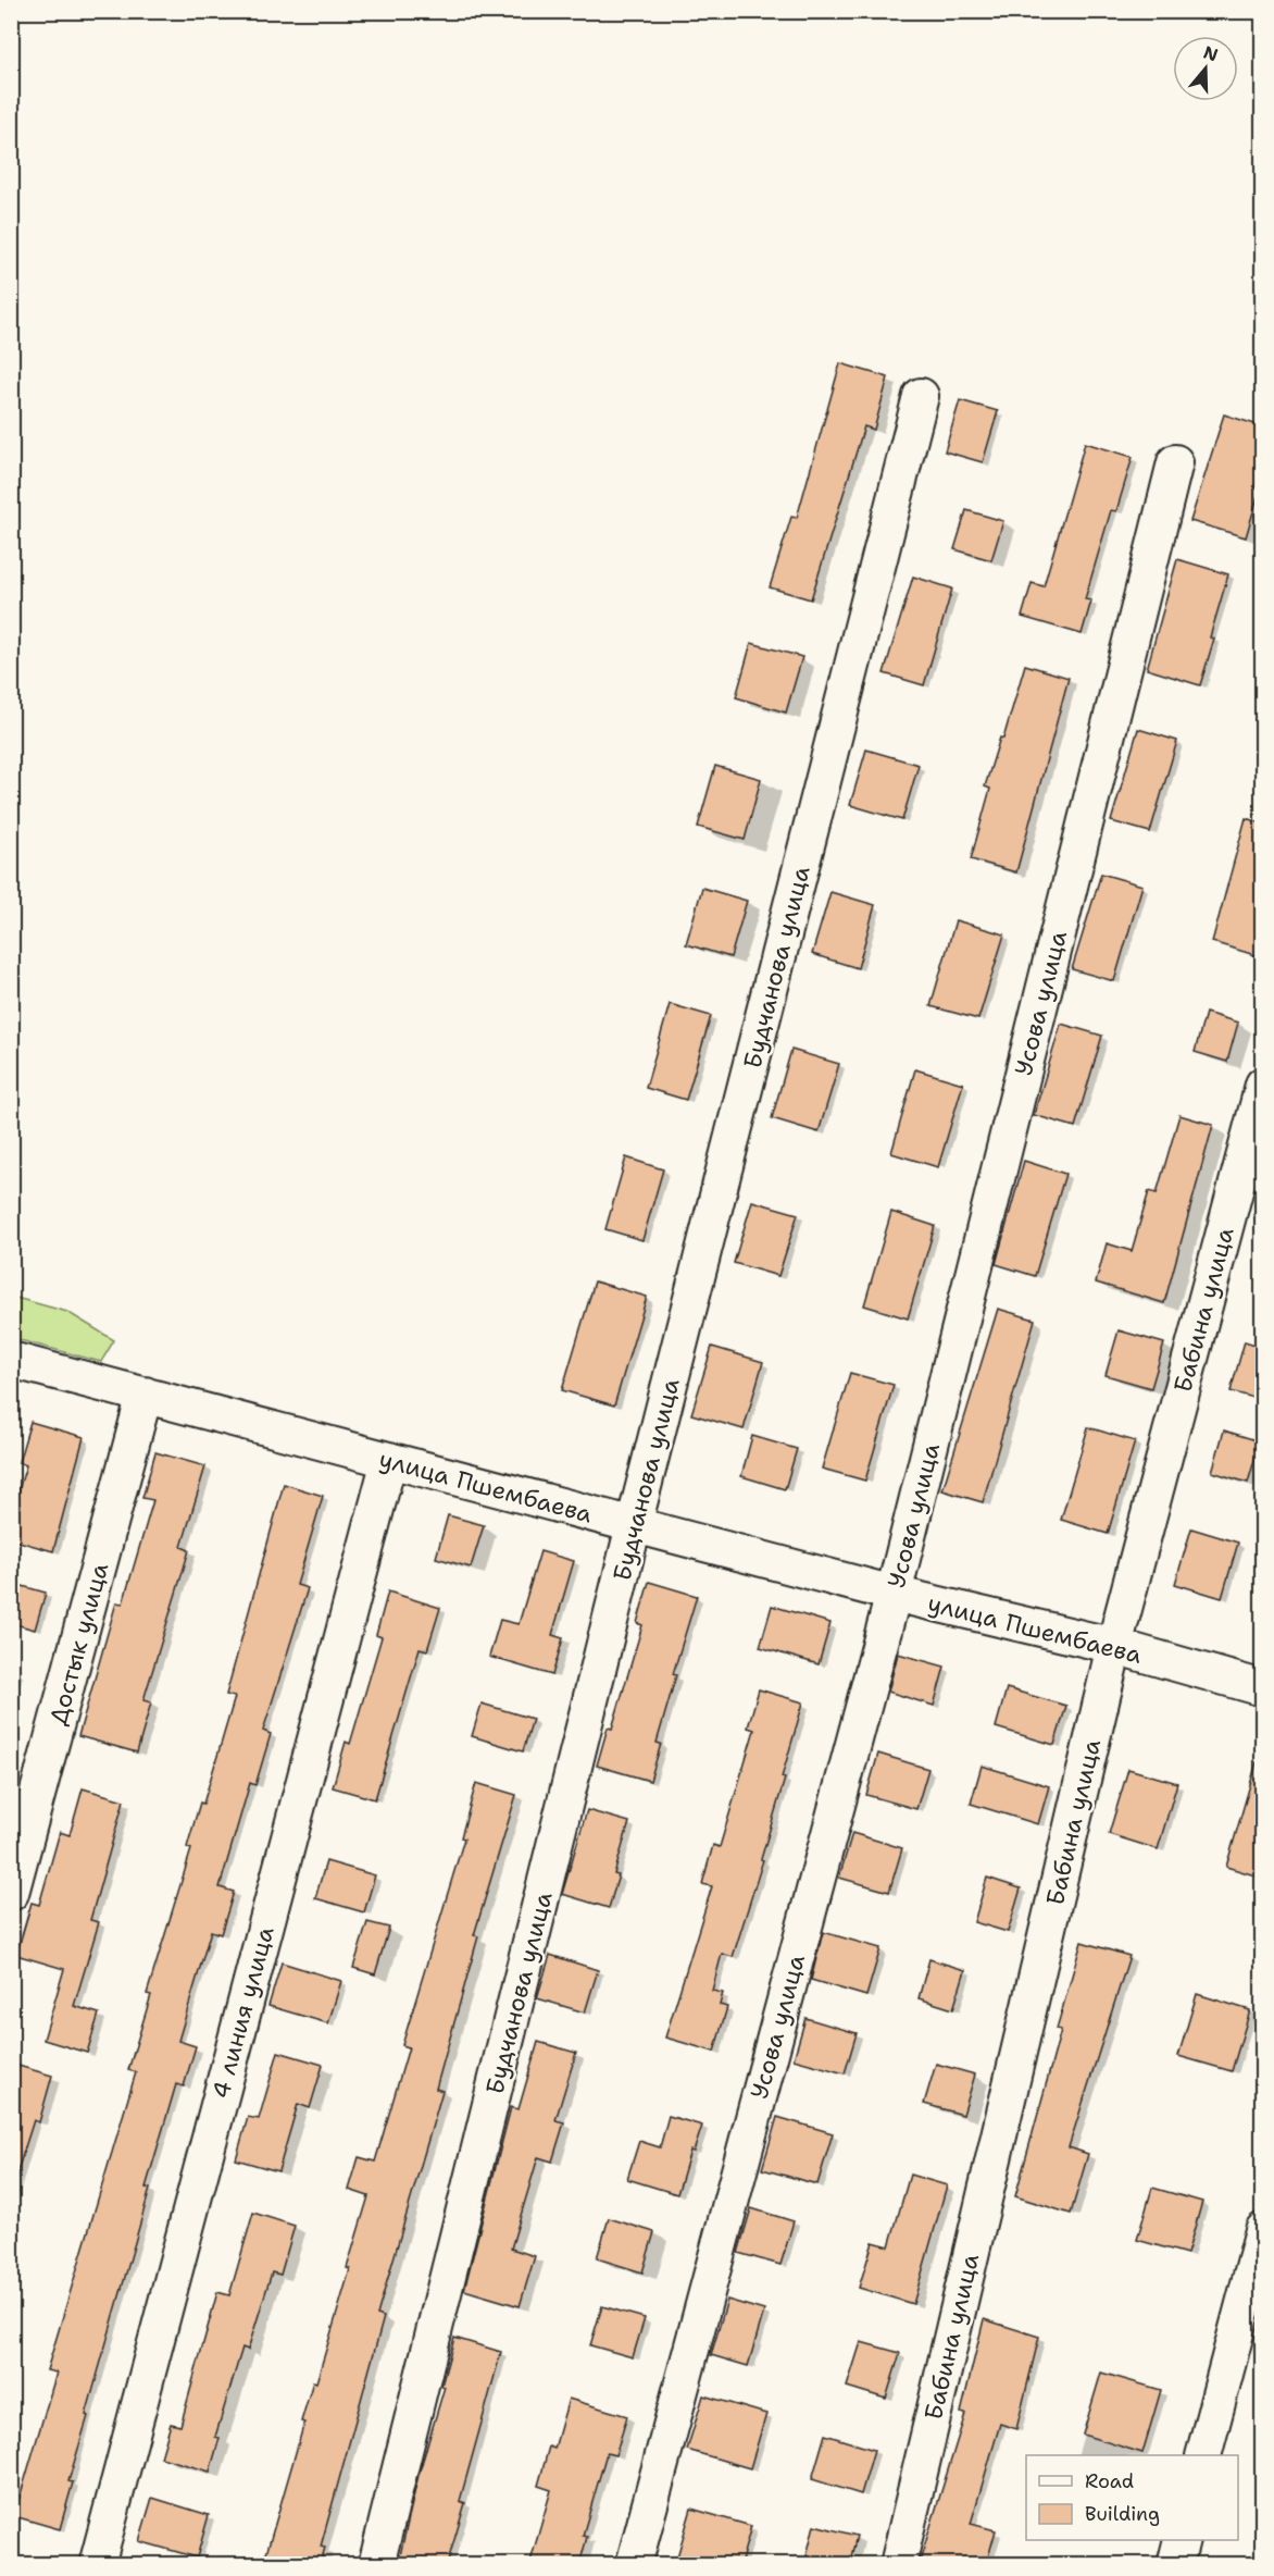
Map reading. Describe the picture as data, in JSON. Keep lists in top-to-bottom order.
{
  "streets": {
    "street": [
      "Будчанова улица",
      "Усова улица",
      "Бабина улица",
      "улица Пшембаева",
      "Достык улица",
      "4 линия улица"
    ]
  },
  "crossings": [
    ["Будчанова улица", "улица Пшембаева"],
    ["Усова улица", "улица Пшембаева"],
    ["Бабина улица", "улица Пшембаева"],
    ["улица Пшембаева", "Достык улица"],
    ["улица Пшембаева", "4 линия улица"]
  ],
  "legend": ["Road", "Building"],
  "north": "top"
}
